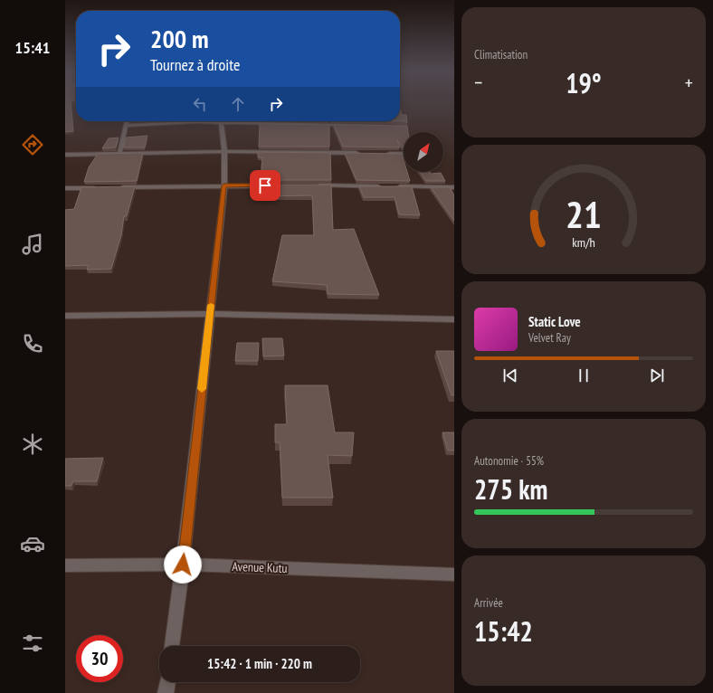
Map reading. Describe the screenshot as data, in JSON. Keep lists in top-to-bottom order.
{
  "streets": {
    "street": ["Avenue Kutu"]
  },
  "north": "top right",
  "page": {
    "tabs": "15:41",
    "tile": [
      "Climatisation",
      ["Autonomie · 55%", "275 km"],
      ["Arrivée", "15:42"]
    ],
    "turn": ["200 m", "Tournez à droite"],
    "heat": ["−", "19°", "+"],
    "song": ["Static Love", "Velvet Ray"],
    "limit": "30",
    "trip": "15:42 · 1 min · 220 m",
    "gauge": ["21", "km/h"]
  }
}
